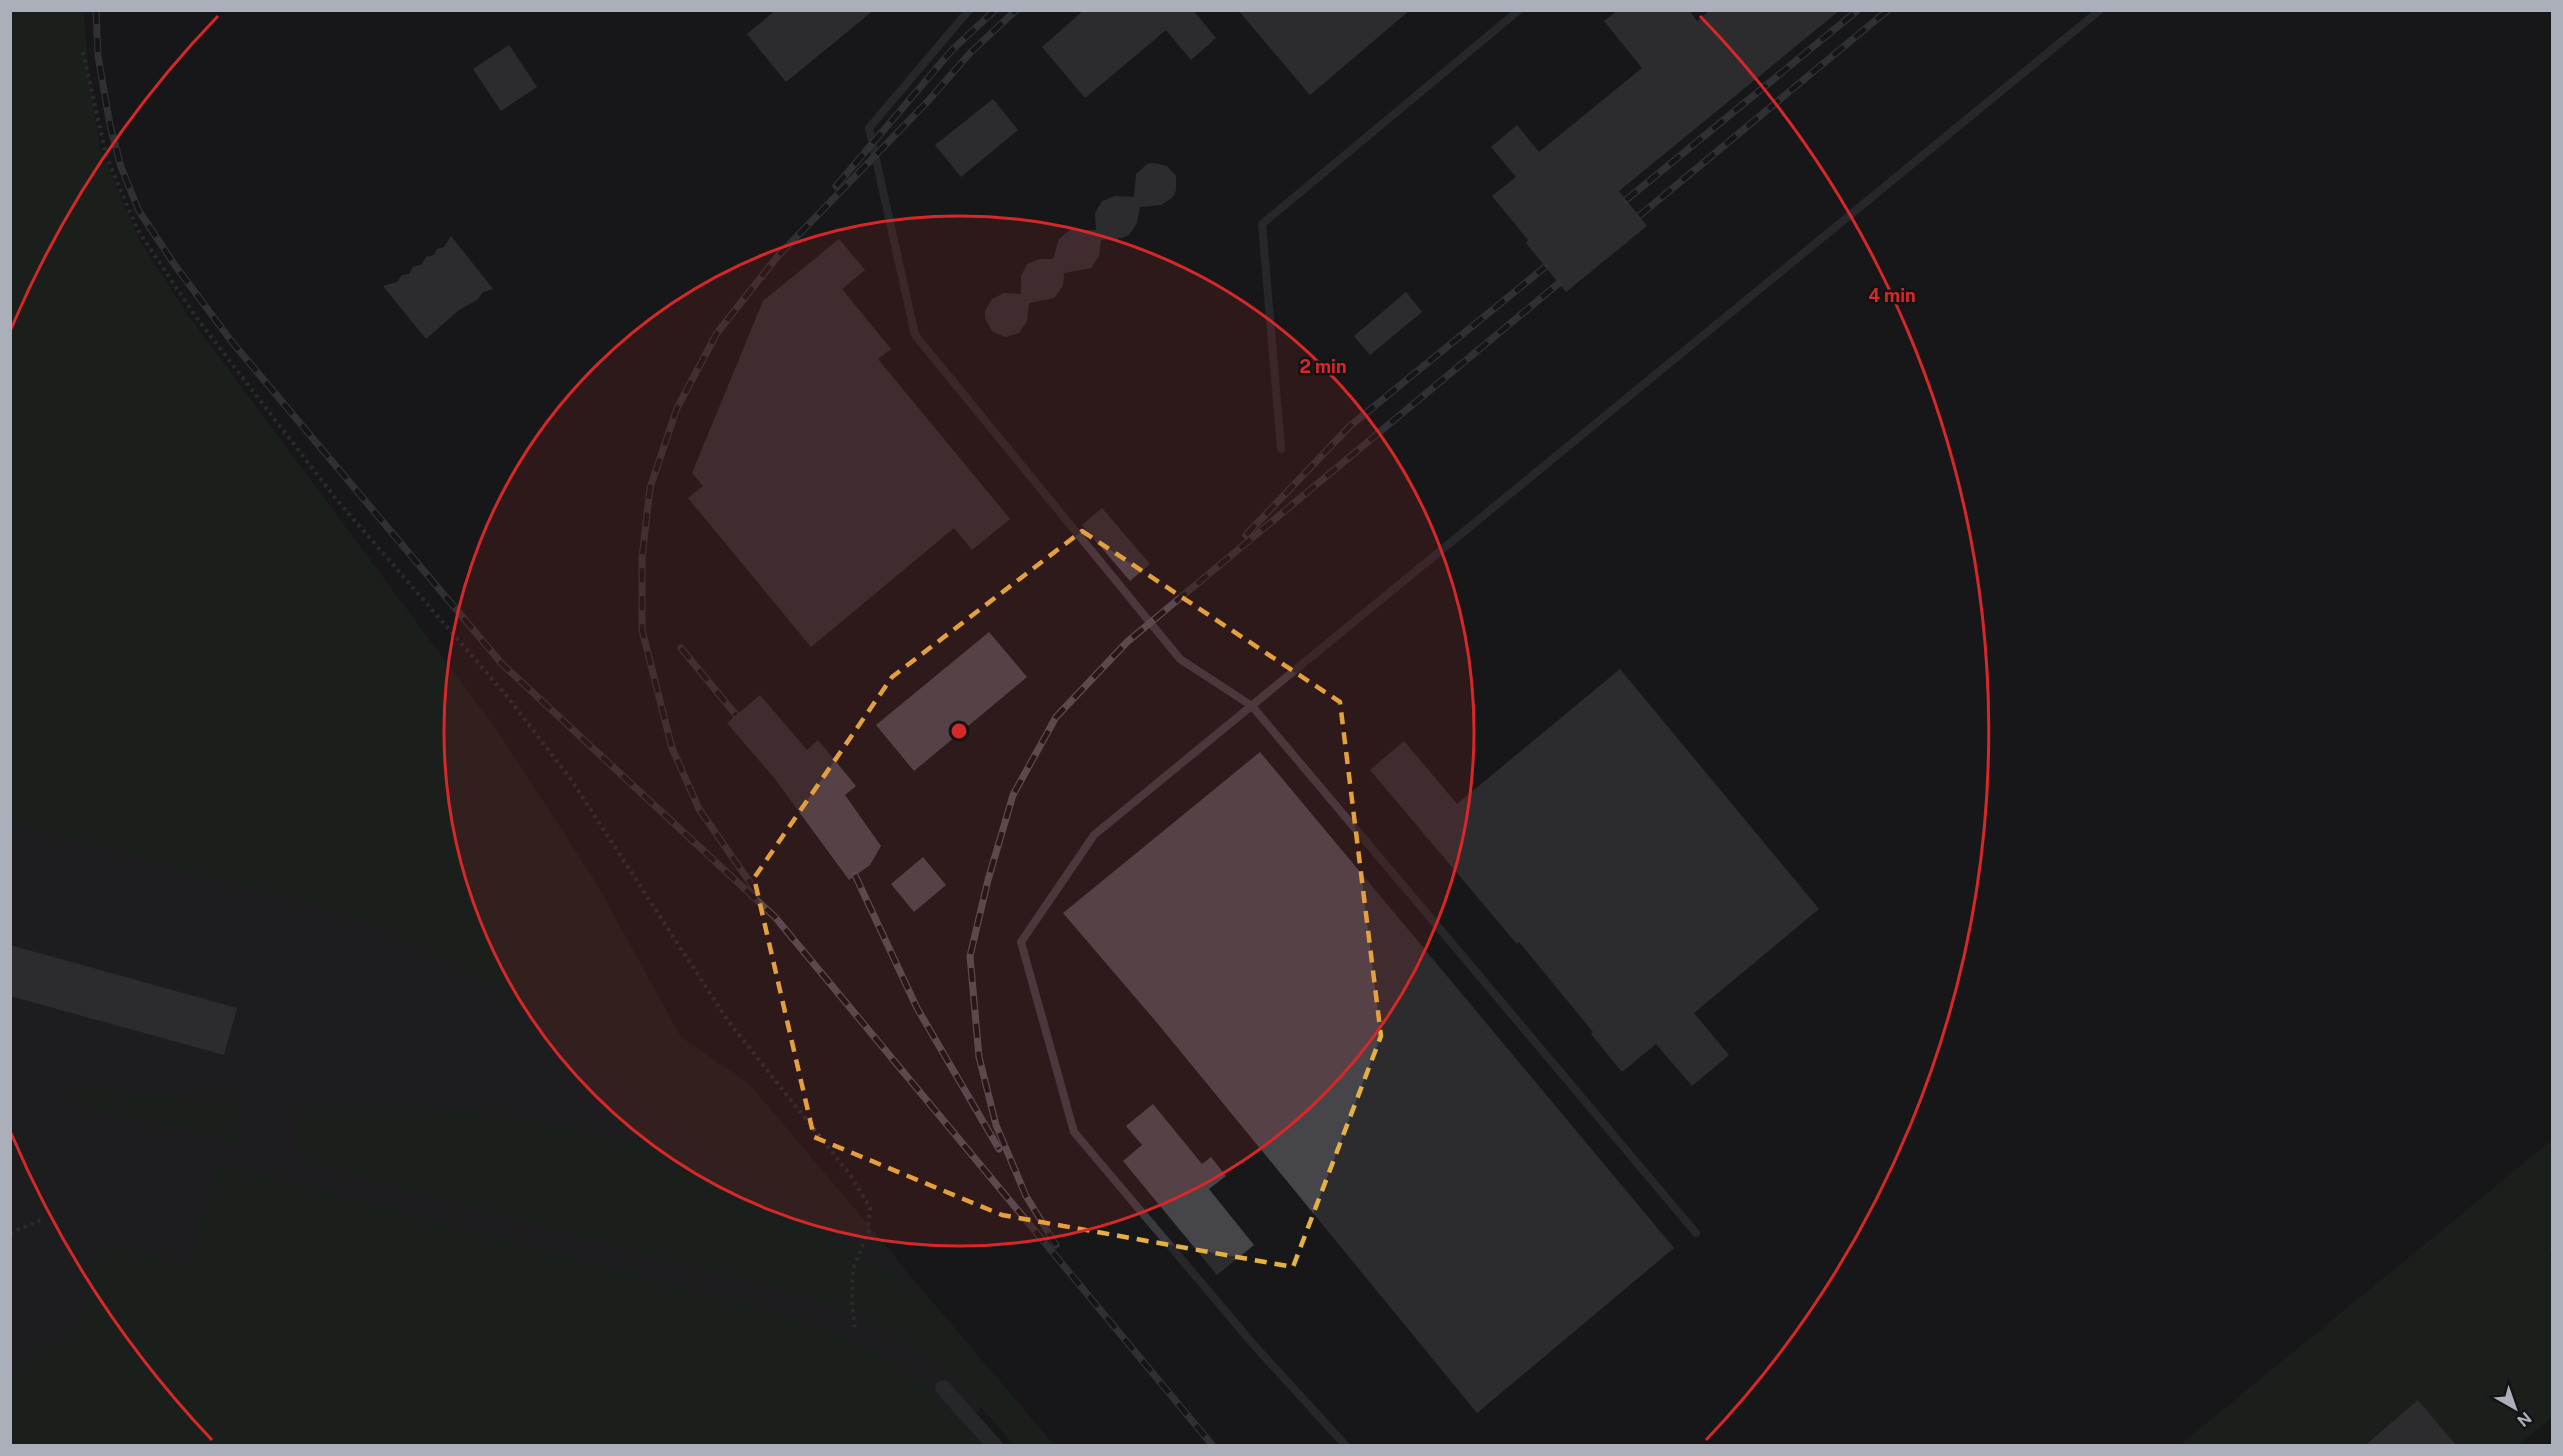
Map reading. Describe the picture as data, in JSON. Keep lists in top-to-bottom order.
{
  "north": "bottom right",
  "rings": ["4 min", "2 min"]
}
